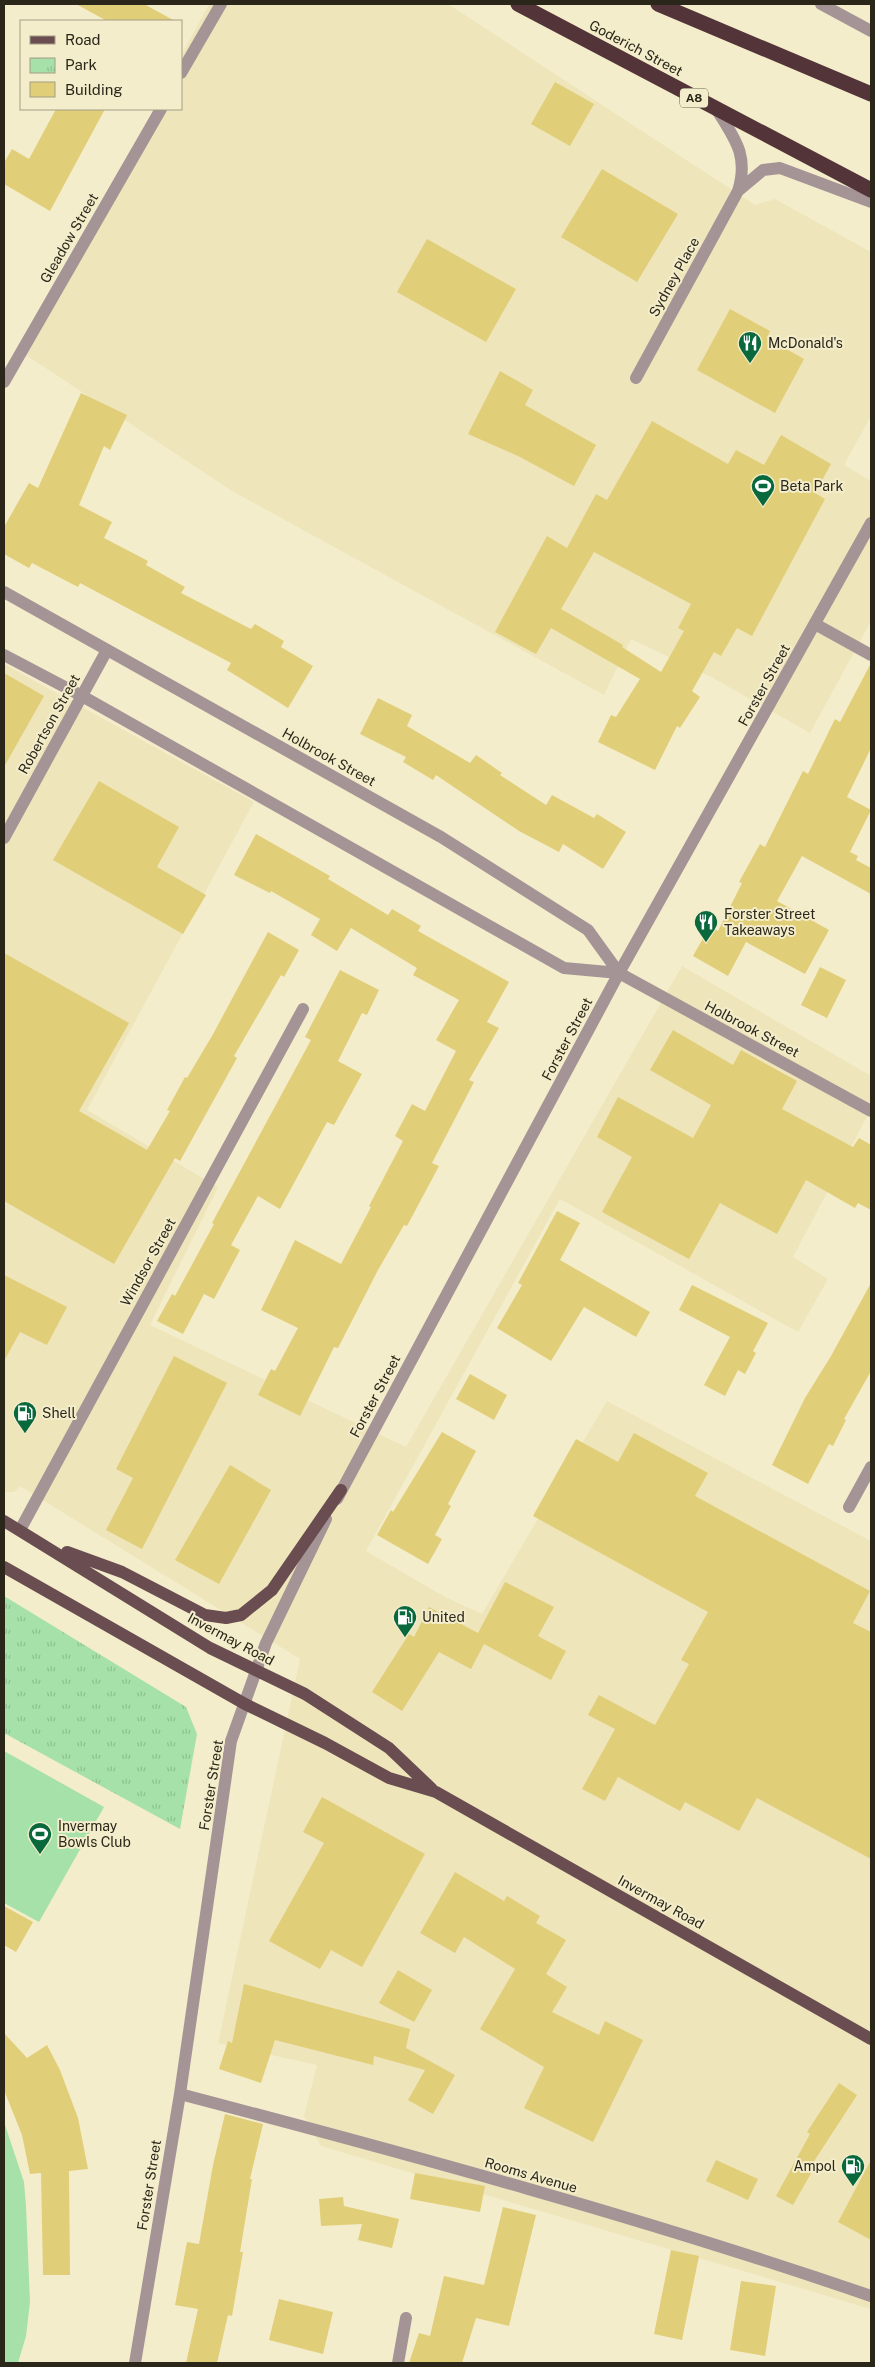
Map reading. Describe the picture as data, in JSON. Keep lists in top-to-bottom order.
{
  "streets": {
    "highway": ["Goderich Street", "A8"],
    "main road": ["Invermay Road"],
    "street": [
      "Gleadow Street",
      "Sydney Place",
      "Forster Street",
      "Robertson Street",
      "Holbrook Street",
      "Windsor Street",
      "Rooms Avenue"
    ]
  },
  "crossings": [
    ["Goderich Street", "Sydney Place"],
    ["Forster Street", "Holbrook Street"],
    ["Forster Street", "Invermay Road"],
    ["Forster Street", "Rooms Avenue"],
    ["Robertson Street", "Holbrook Street"],
    ["Windsor Street", "Invermay Road"]
  ],
  "places": {
    "restaurant": ["McDonald's", "Forster Street Takeaways"],
    "sports": ["Beta Park", "Invermay Bowls Club"],
    "fuel station": ["Shell", "United", "Ampol"]
  },
  "legend": ["Road", "Park", "Building"]
}
